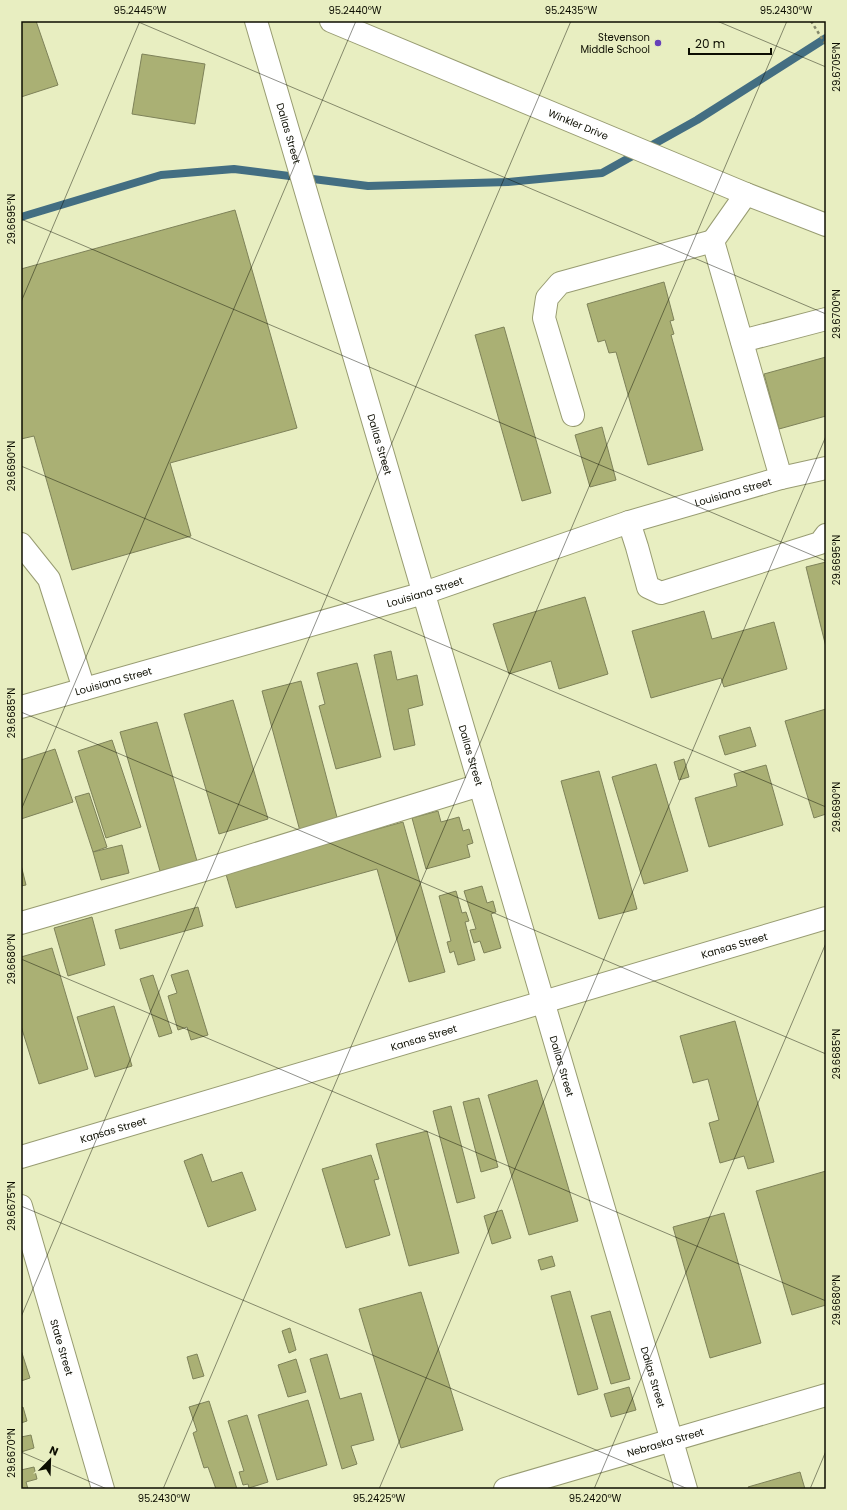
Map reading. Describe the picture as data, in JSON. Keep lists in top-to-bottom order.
{
  "streets": {
    "street": [
      "Winkler Drive",
      "Dallas Street",
      "Louisiana Street",
      "Kansas Street",
      "State Street",
      "Nebraska Street"
    ]
  },
  "crossings": [
    ["Dallas Street", "Louisiana Street"],
    ["Dallas Street", "Kansas Street"],
    ["Dallas Street", "Nebraska Street"]
  ],
  "places": ["Stevenson Middle School"],
  "scale_bar": "20 m",
  "north": "top right",
  "coordinates": [
    "95.2445°W",
    "95.2440°W",
    "95.2435°W",
    "95.2430°W",
    "29.6705°N",
    "29.6695°N",
    "29.6700°N",
    "29.6690°N",
    "29.6685°N",
    "29.6680°N",
    "29.6675°N",
    "29.6670°N",
    "95.2425°W",
    "95.2420°W"
  ]
}
